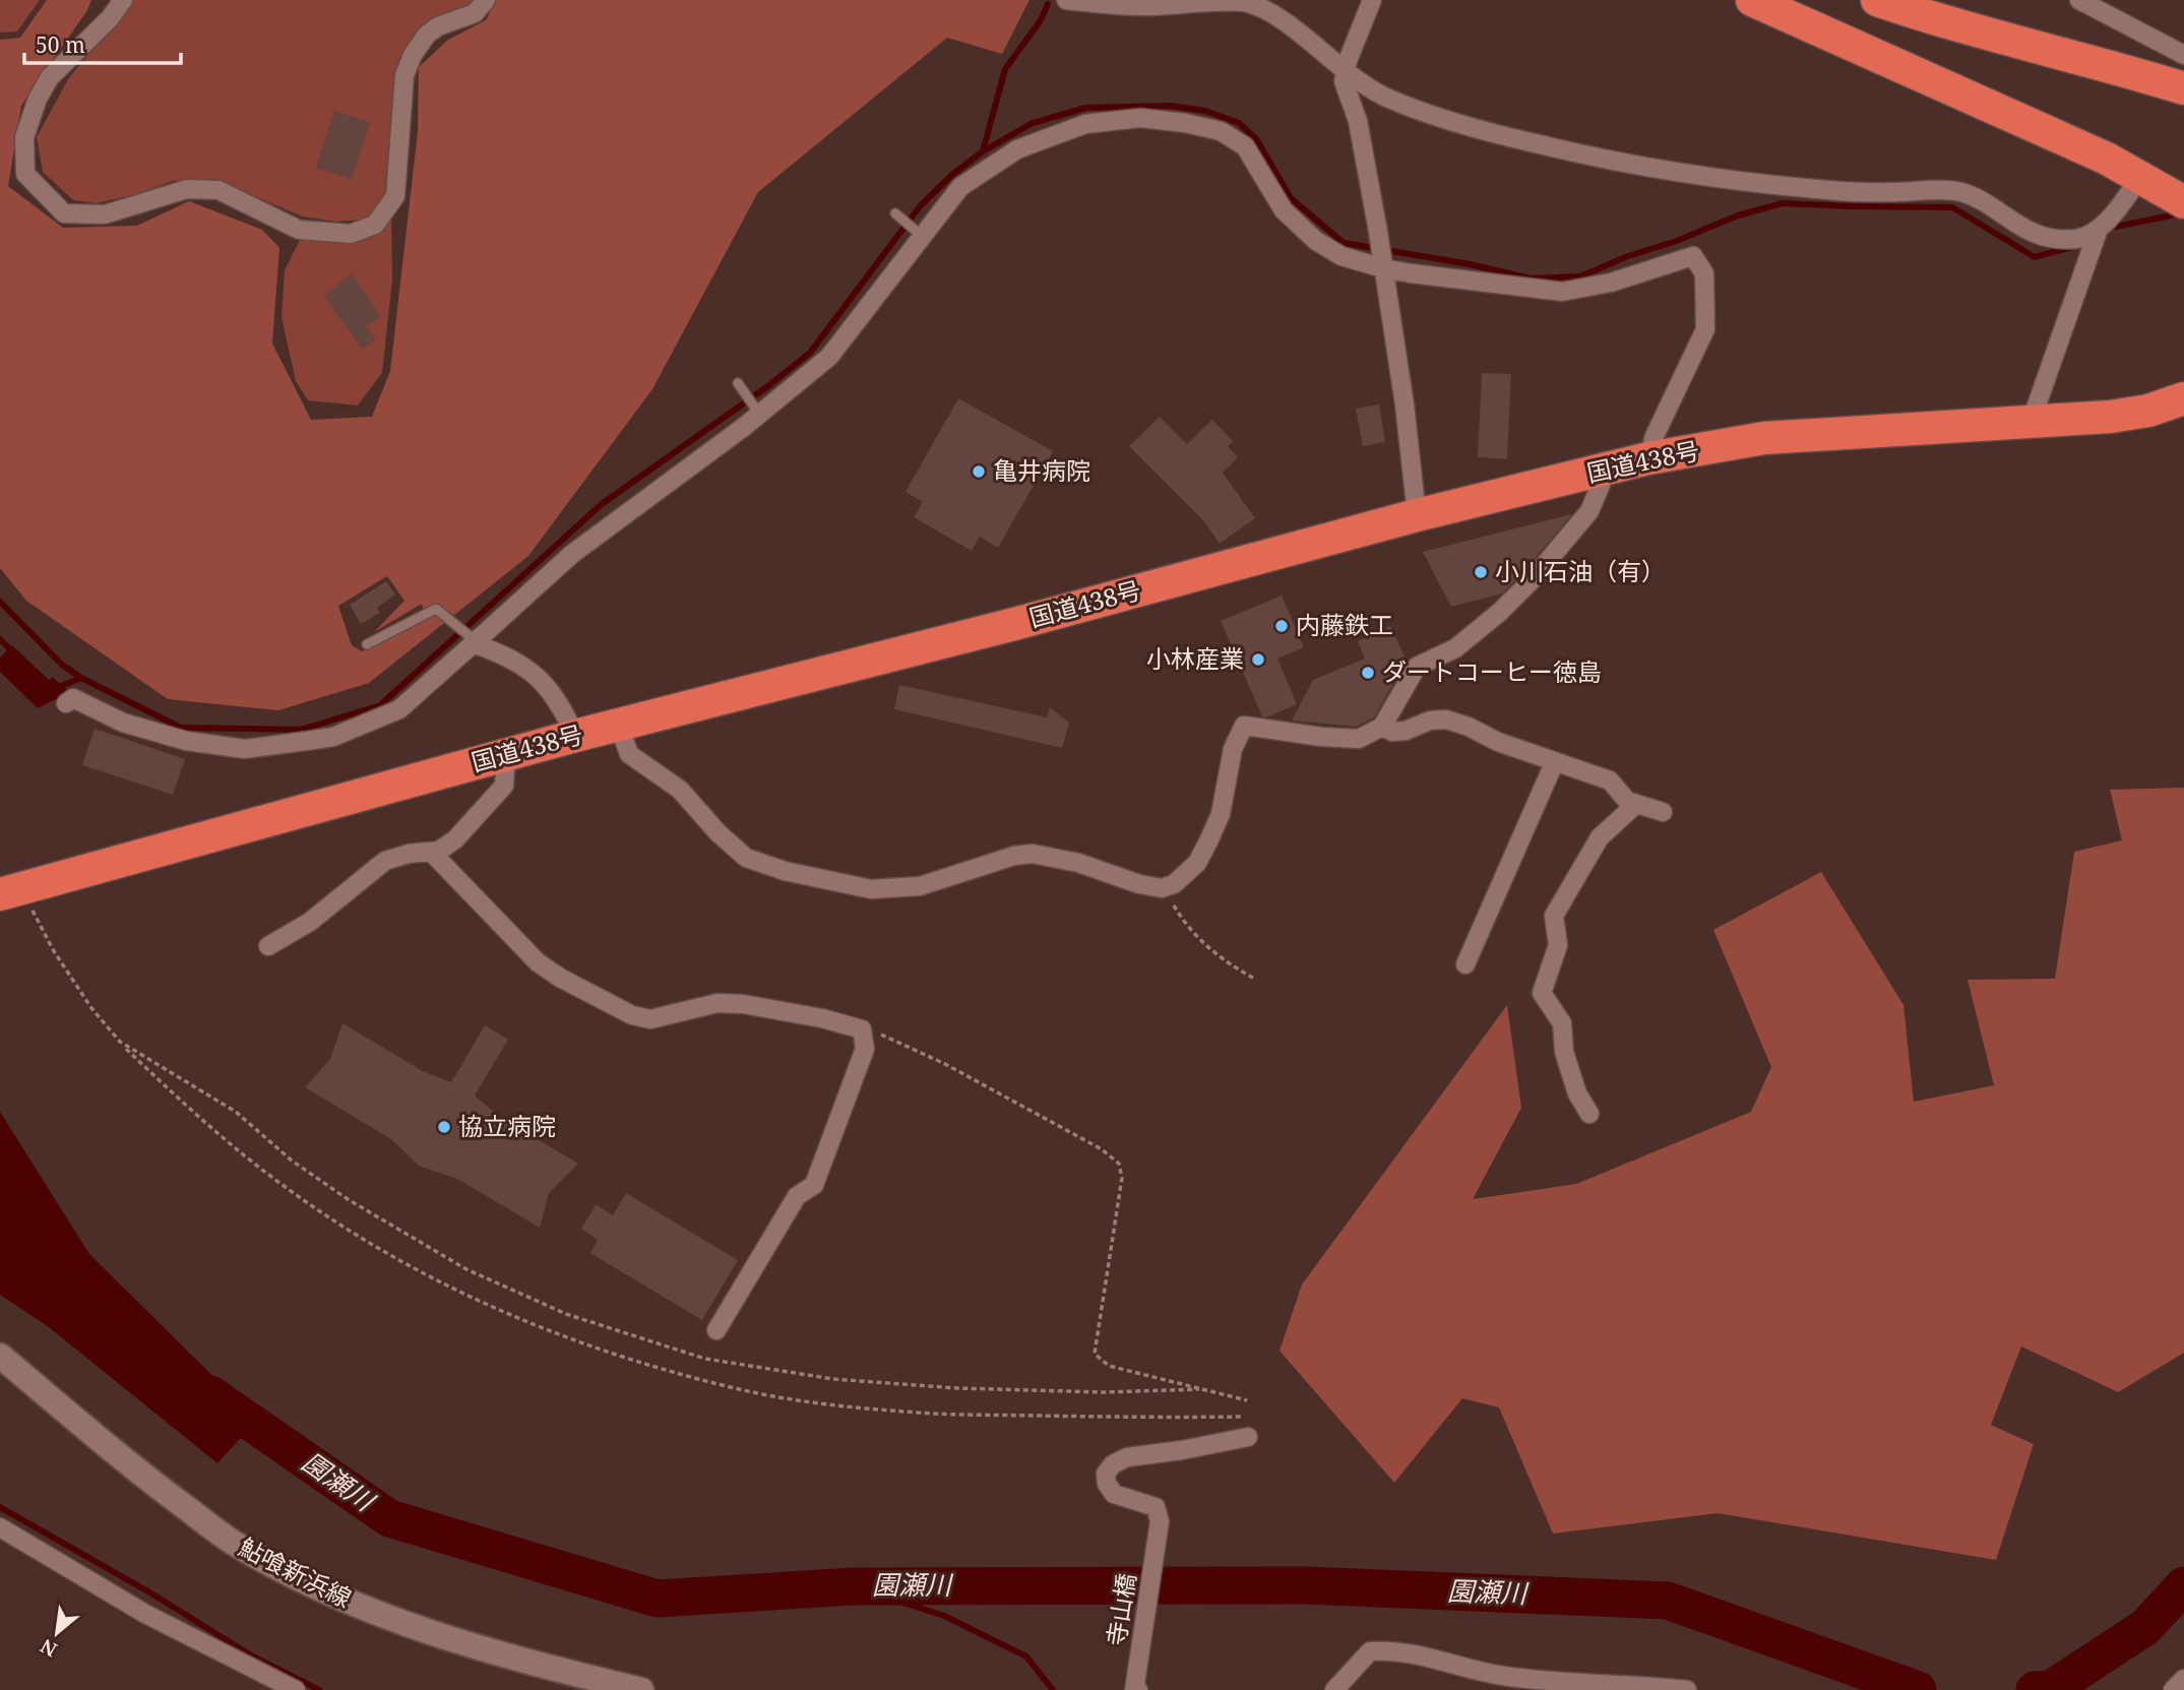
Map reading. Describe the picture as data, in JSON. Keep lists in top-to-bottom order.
{
  "streets": {
    "highway": ["国道438号"],
    "main road": ["鮎喰新浜線"],
    "street": ["寺山橋"]
  },
  "water": ["園瀬川"],
  "places": [
    "亀井病院",
    "小川石油（有）",
    "内藤鉄工",
    "小林産業",
    "ダートコーヒー徳島",
    "協立病院"
  ],
  "scale_bar": "50 m",
  "north": "bottom left"
}
